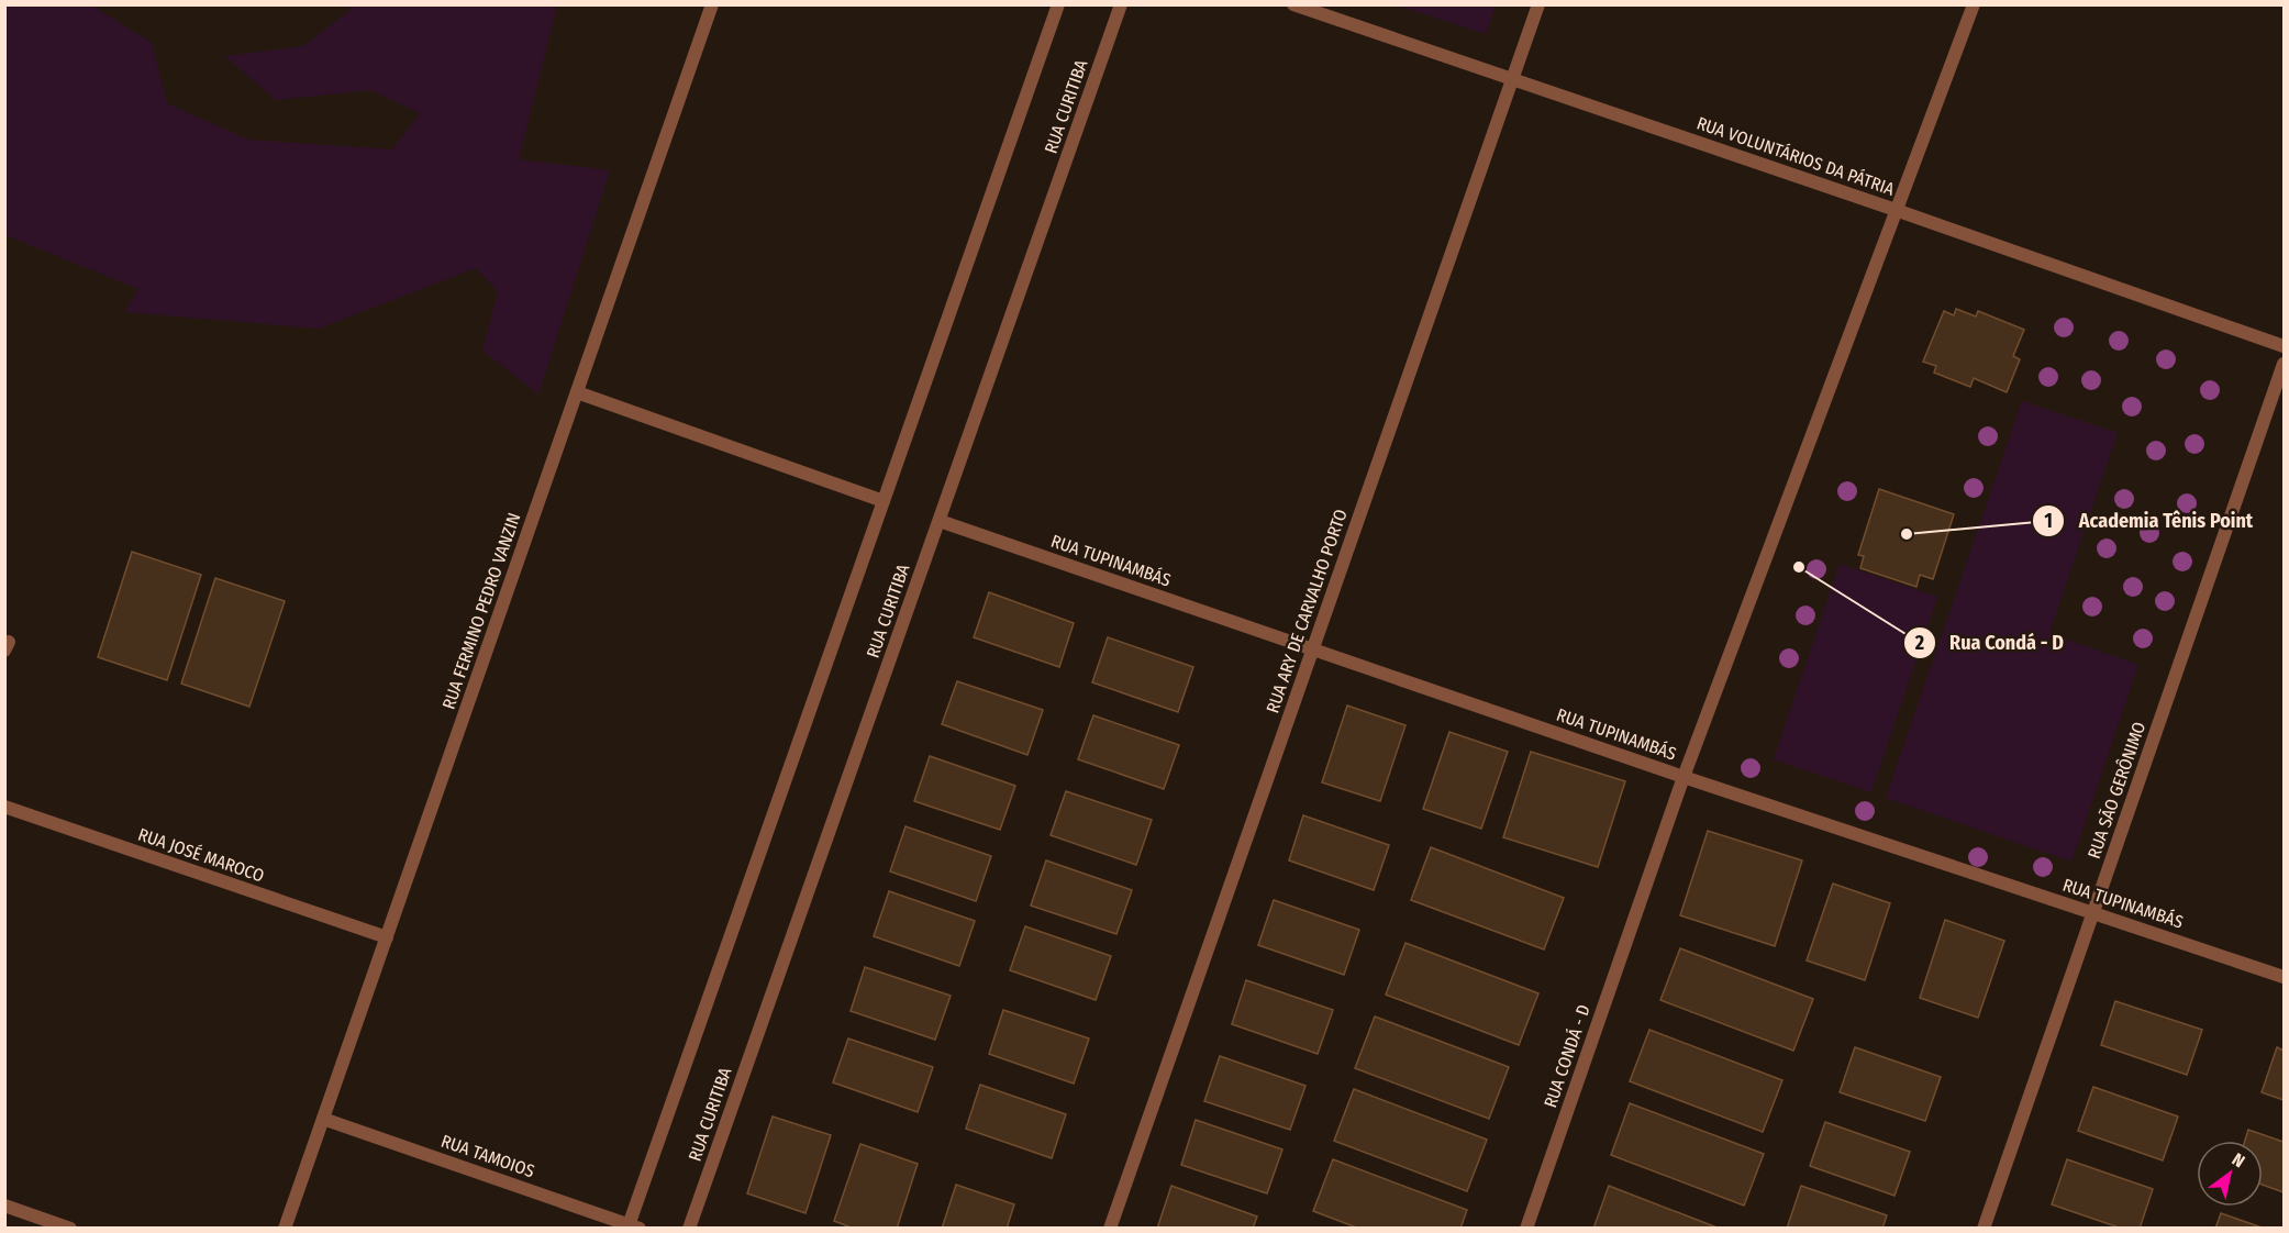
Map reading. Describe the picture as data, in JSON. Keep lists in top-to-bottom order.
{
  "streets": {
    "street": [
      "RUA CURITIBA",
      "RUA VOLUNTÁRIOS DA PÁTRIA",
      "RUA TUPINAMBÁS",
      "RUA FERMINO PEDRO VANZIN",
      "RUA ARY DE CARVALHO PORTO",
      "RUA SÃO GERÔNIMO",
      "RUA JOSÉ MAROCO",
      "RUA CONDÁ - D",
      "RUA TAMOIOS"
    ]
  },
  "crossings": [
    ["RUA CURITIBA", "RUA TUPINAMBÁS"],
    ["RUA VOLUNTÁRIOS DA PÁTRIA", "RUA ARY DE CARVALHO PORTO"],
    ["RUA VOLUNTÁRIOS DA PÁTRIA", "RUA CONDÁ - D"],
    ["RUA TUPINAMBÁS", "RUA ARY DE CARVALHO PORTO"],
    ["RUA TUPINAMBÁS", "RUA SÃO GERÔNIMO"],
    ["RUA TUPINAMBÁS", "RUA CONDÁ - D"],
    ["RUA FERMINO PEDRO VANZIN", "RUA JOSÉ MAROCO"],
    ["RUA FERMINO PEDRO VANZIN", "RUA TAMOIOS"]
  ],
  "places": ["Academia Tênis Point", "Rua Condá - D"],
  "north": "top right"
}
